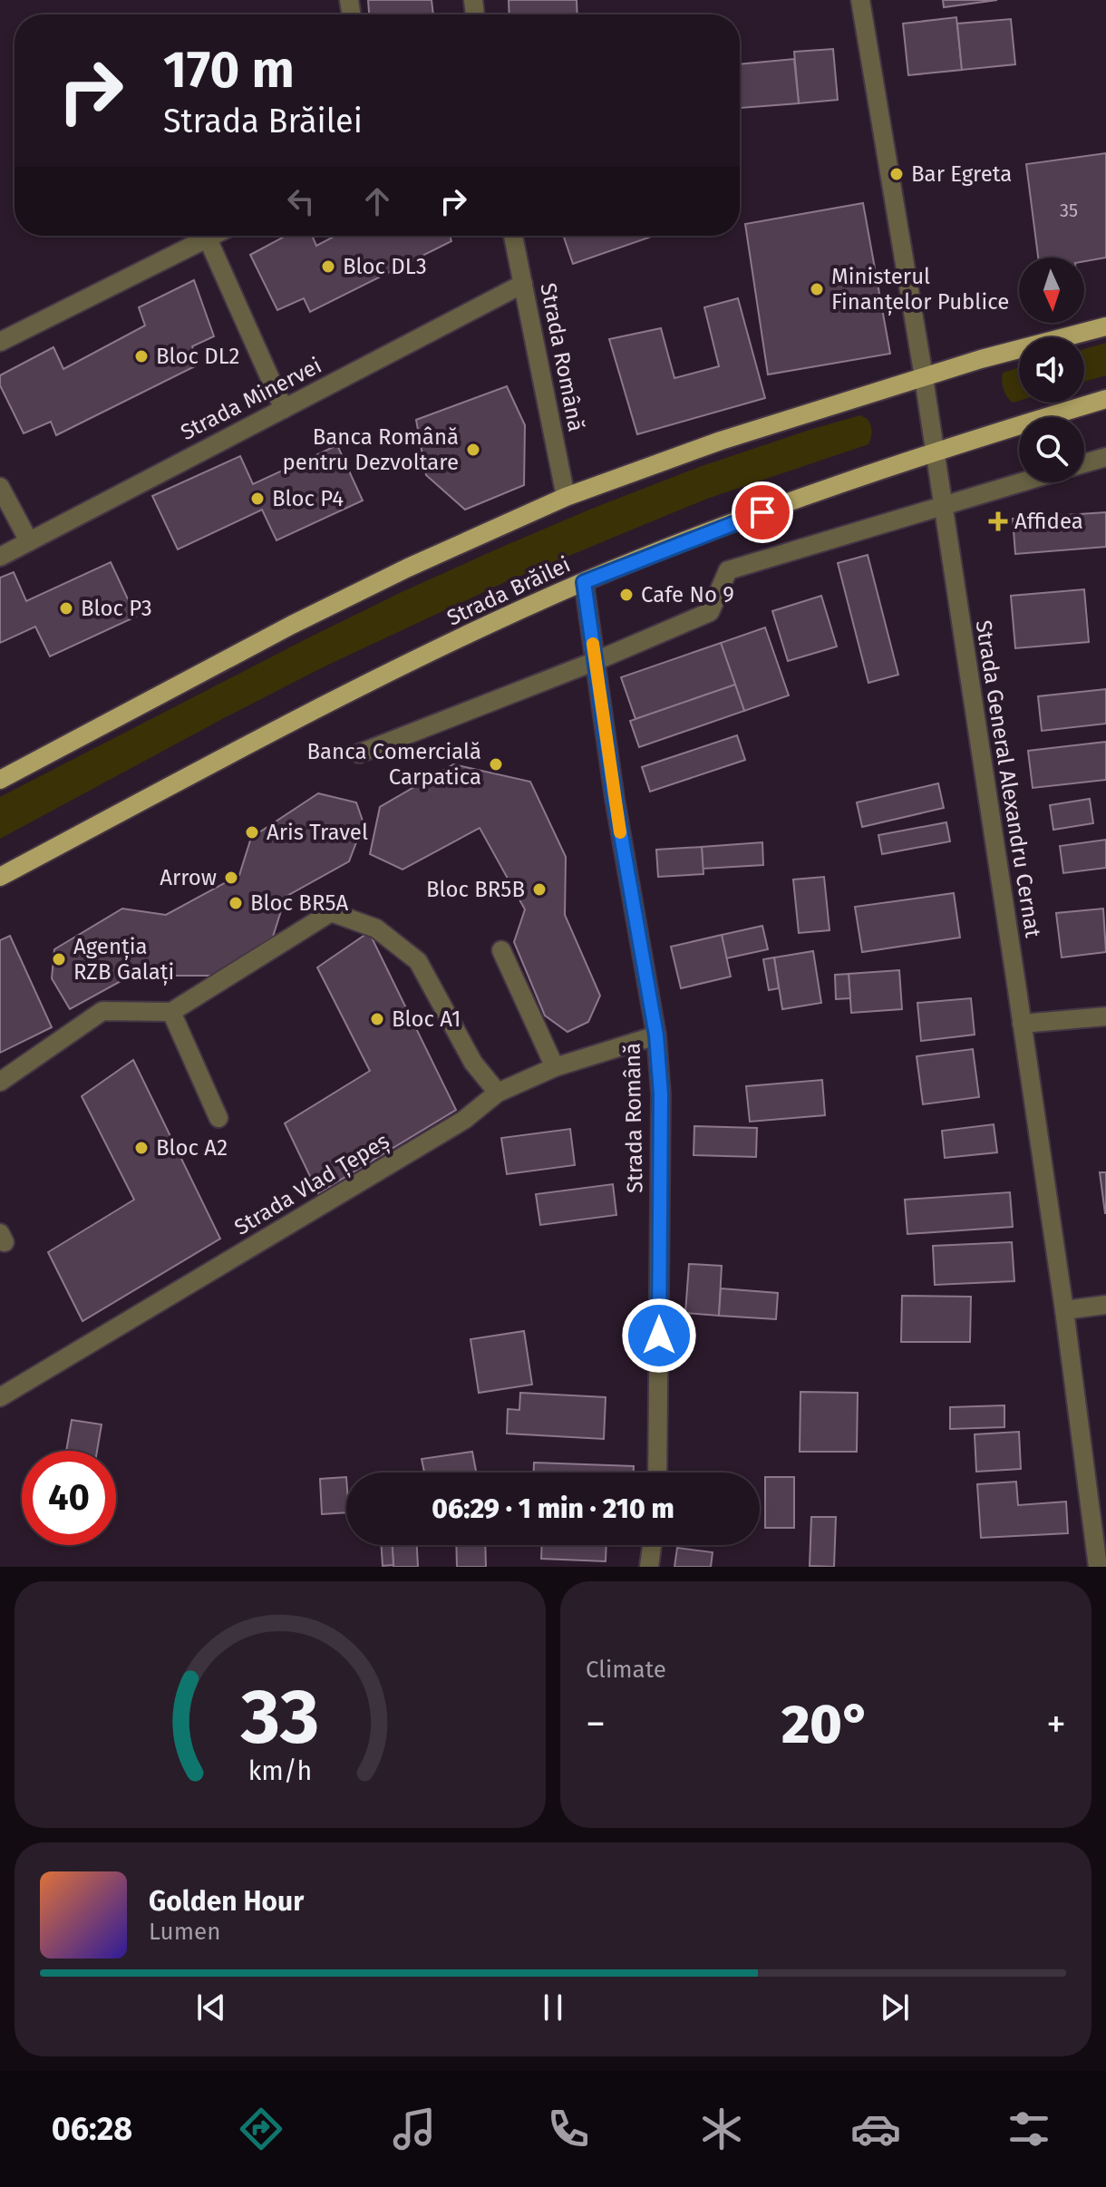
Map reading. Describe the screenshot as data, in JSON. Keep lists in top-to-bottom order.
{
  "streets": {
    "main road": ["Strada Brăilei"],
    "street": [
      "Strada Română",
      "Strada Minervei",
      "Strada General Alexandru Cernat",
      "Strada Vlad Țepeș"
    ]
  },
  "crossings": [
    ["Strada Română", "Strada Minervei"],
    ["Strada Română", "Strada Brăilei"],
    ["Strada Română", "Strada Vlad Țepeș"],
    ["Strada Brăilei", "Strada General Alexandru Cernat"]
  ],
  "places": {
    "other": [
      "Bar Egreta",
      "Bloc DL3",
      "Ministerul Finanțelor Publice",
      "Bloc DL2",
      "Banca Română pentru Dezvoltare",
      "Bloc P4",
      "Cafe No 9",
      "Bloc P3",
      "Banca Comercială Carpatica",
      "Aris Travel",
      "Arrow",
      "Bloc BR5B",
      "Bloc BR5A",
      "Agenția RZB Galați",
      "Bloc A1",
      "Bloc A2"
    ],
    "health": ["Affidea"]
  },
  "house_numbers": ["35"],
  "north": "bottom",
  "page": {
    "turn": ["170 m", "Strada Brăilei"],
    "limit": "40",
    "trip": "06:29 · 1 min · 210 m",
    "tile": "Climate",
    "heat": ["−", "20°", "+"],
    "song": ["Golden Hour", "Lumen"],
    "tabs": "06:28",
    "gauge": ["33", "km/h"]
  }
}
